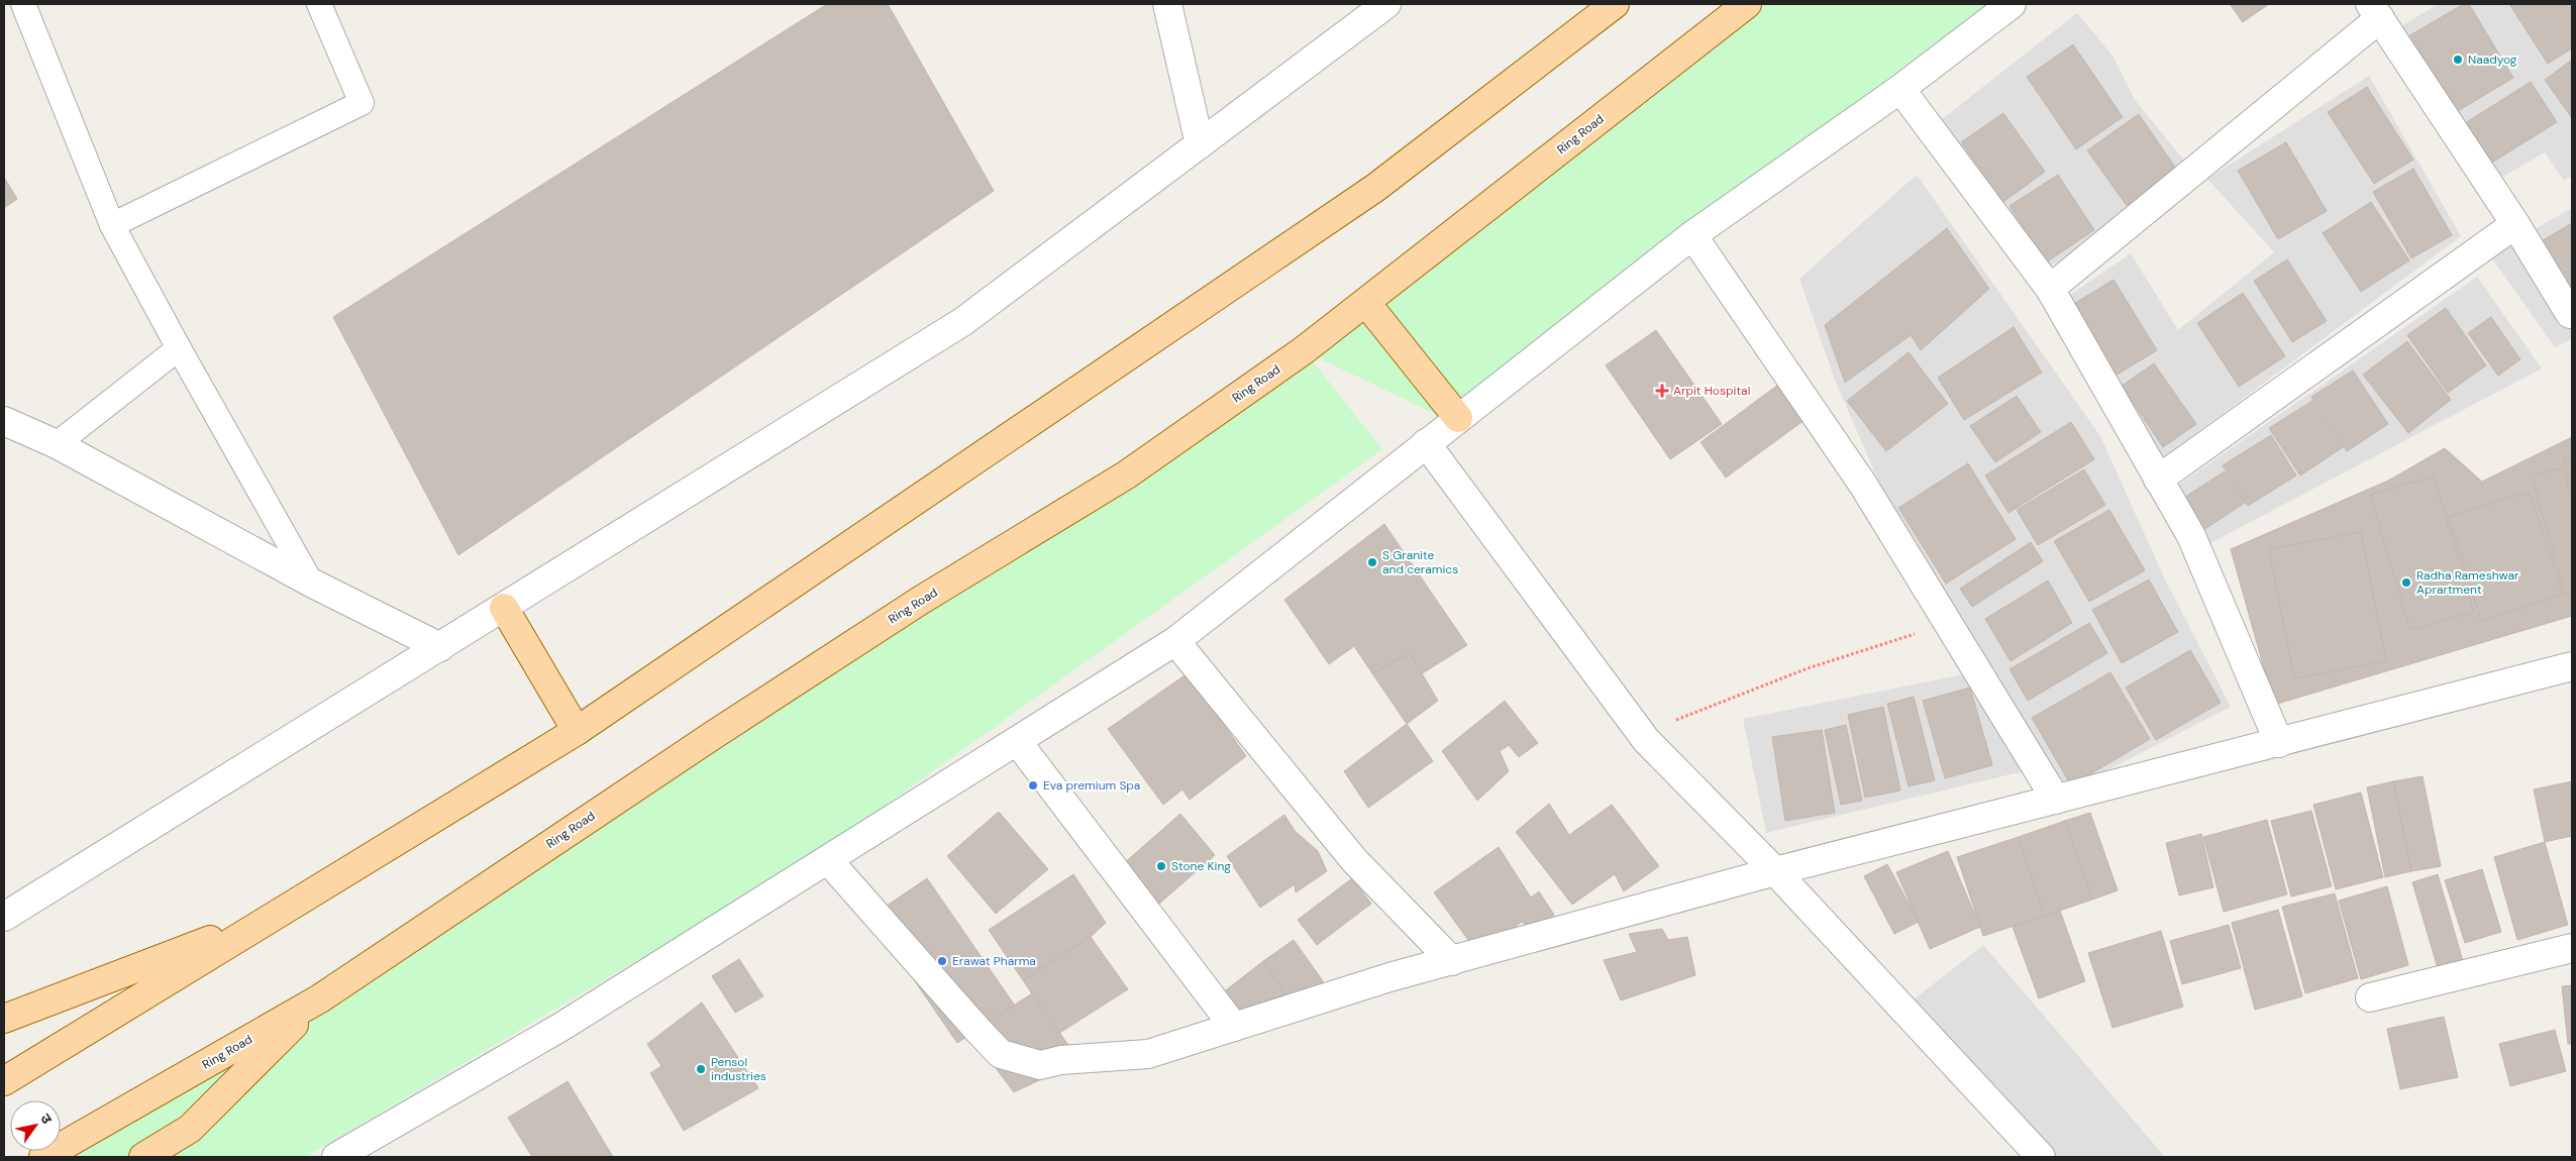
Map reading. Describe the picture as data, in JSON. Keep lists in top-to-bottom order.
{
  "streets": {
    "main road": ["Ring Road"]
  },
  "places": {
    "other": [
      "Naadyog",
      "S Granite and ceramics",
      "Radha Rameshwar Aprartment",
      "Eva premium Spa",
      "Stone King",
      "Erawat Pharma",
      "Pensol industries"
    ],
    "health": ["Arpit Hospital"]
  },
  "north": "top right"
}
